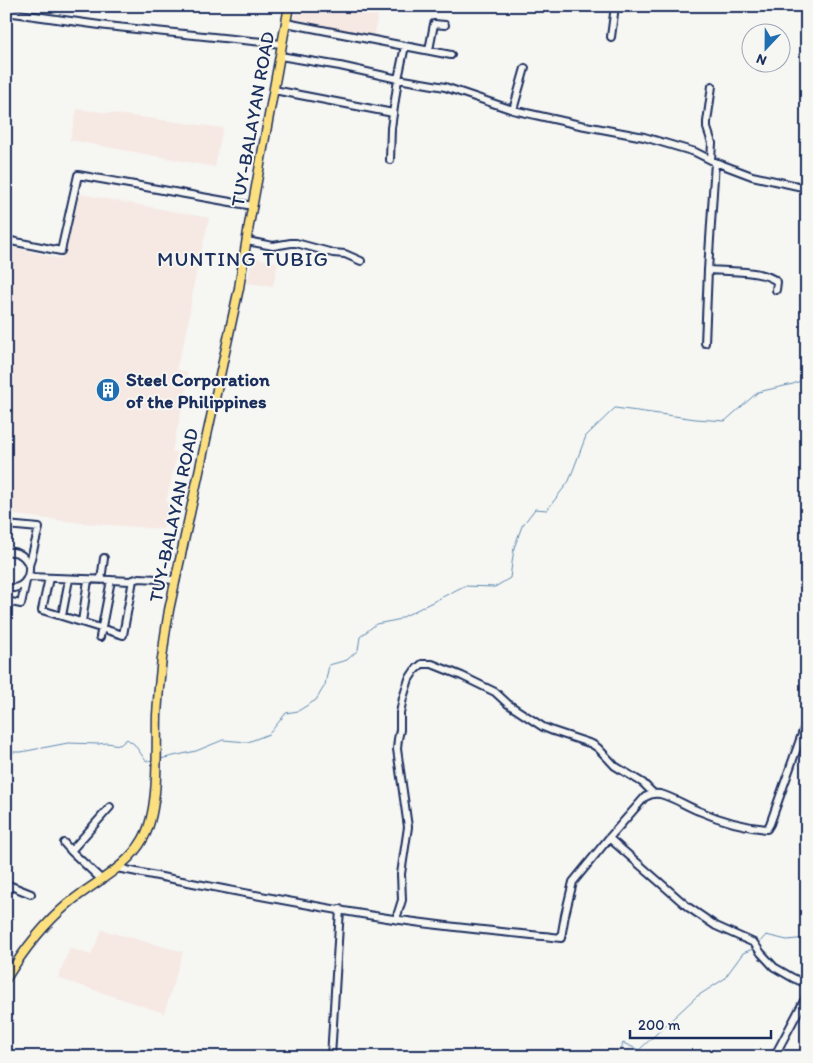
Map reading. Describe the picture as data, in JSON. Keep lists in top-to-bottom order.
{
  "streets": {
    "main road": ["TUY-BALAYAN ROAD"]
  },
  "districts": ["MUNTING TUBIG"],
  "places": {
    "building": ["Steel Corporation of the Philippines"]
  },
  "scale_bar": "200 m",
  "north": "bottom"
}
